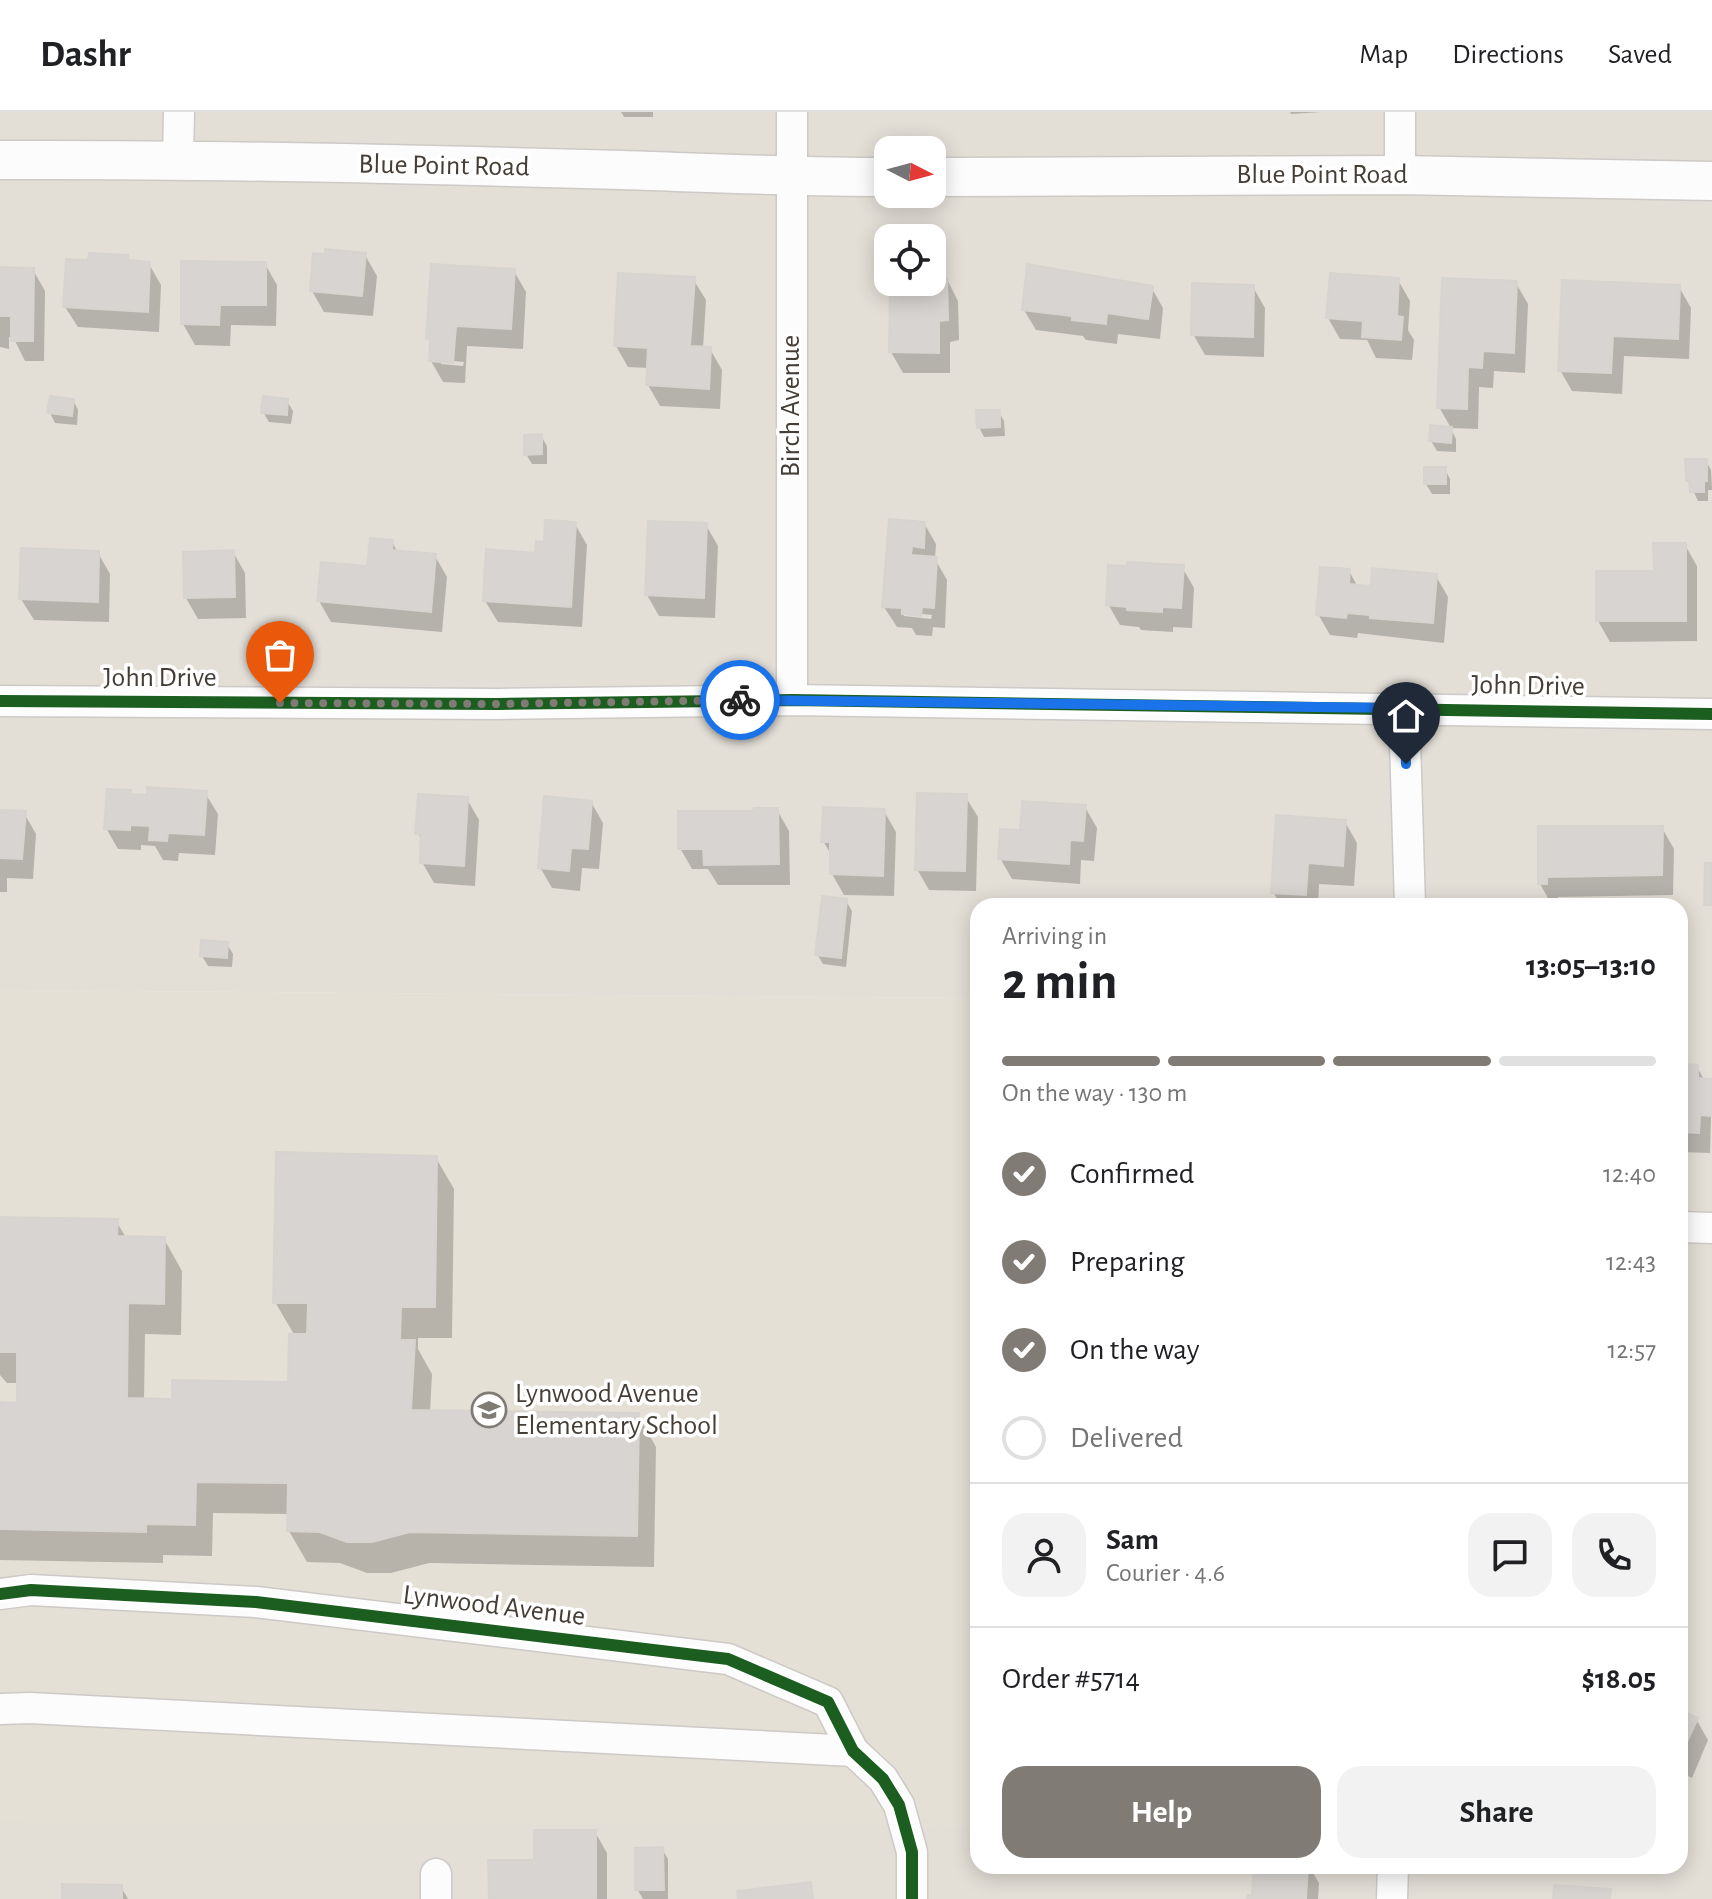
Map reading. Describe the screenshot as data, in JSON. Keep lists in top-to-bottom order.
{
  "streets": {
    "street": [
      "Blue Point Road",
      "Birch Avenue",
      "John Drive",
      "Lynwood Avenue"
    ]
  },
  "crossings": [
    ["Blue Point Road", "Birch Avenue"],
    ["Birch Avenue", "John Drive"]
  ],
  "places": {
    "school or university": ["Lynwood Avenue Elementary School"]
  },
  "north": "right",
  "page": {
    "header": "Dashr",
    "nav": ["Map", "Directions", "Saved"],
    "heading": ["2 min", "Arriving in", "13:05–13:10"],
    "panel": [
      "Sam",
      "Courier · 4.6",
      "Order #5714",
      "$18.05"
    ],
    "bar": "On the way · 130 m",
    "list": [
      ["Confirmed", "12:40"],
      ["Preparing", "12:43"],
      ["On the way", "12:57"],
      "Delivered"
    ],
    "buttons": ["Help", "Share"]
  }
}
